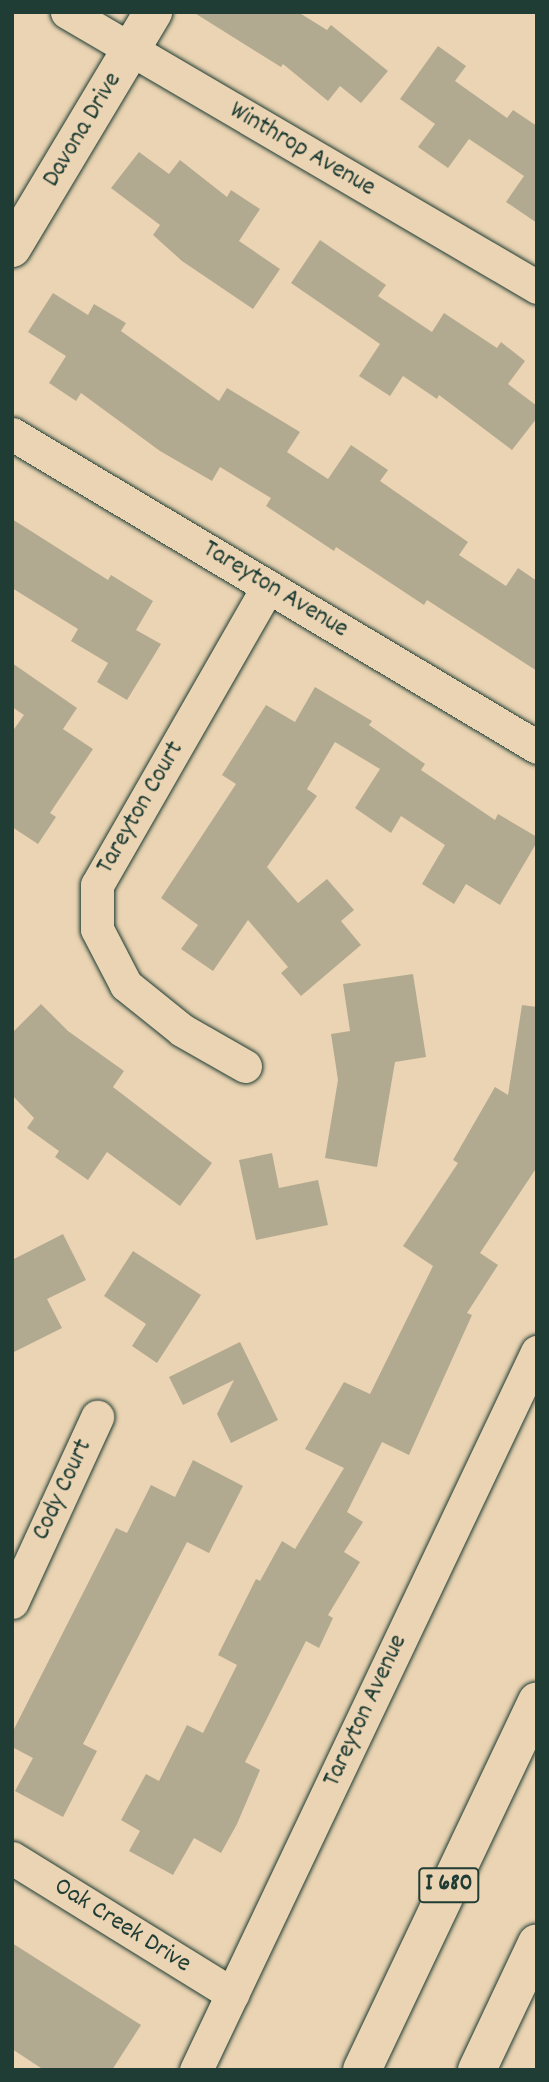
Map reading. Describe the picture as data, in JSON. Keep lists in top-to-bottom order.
{
  "streets": {
    "main road": ["Davona Drive", "I 680"],
    "street": [
      "Winthrop Avenue",
      "Tareyton Avenue",
      "Tareyton Court",
      "Cody Court",
      "Oak Creek Drive"
    ]
  },
  "crossings": [
    ["Davona Drive", "Winthrop Avenue"],
    ["Tareyton Avenue", "Tareyton Court"],
    ["Tareyton Avenue", "Oak Creek Drive"]
  ]
}
